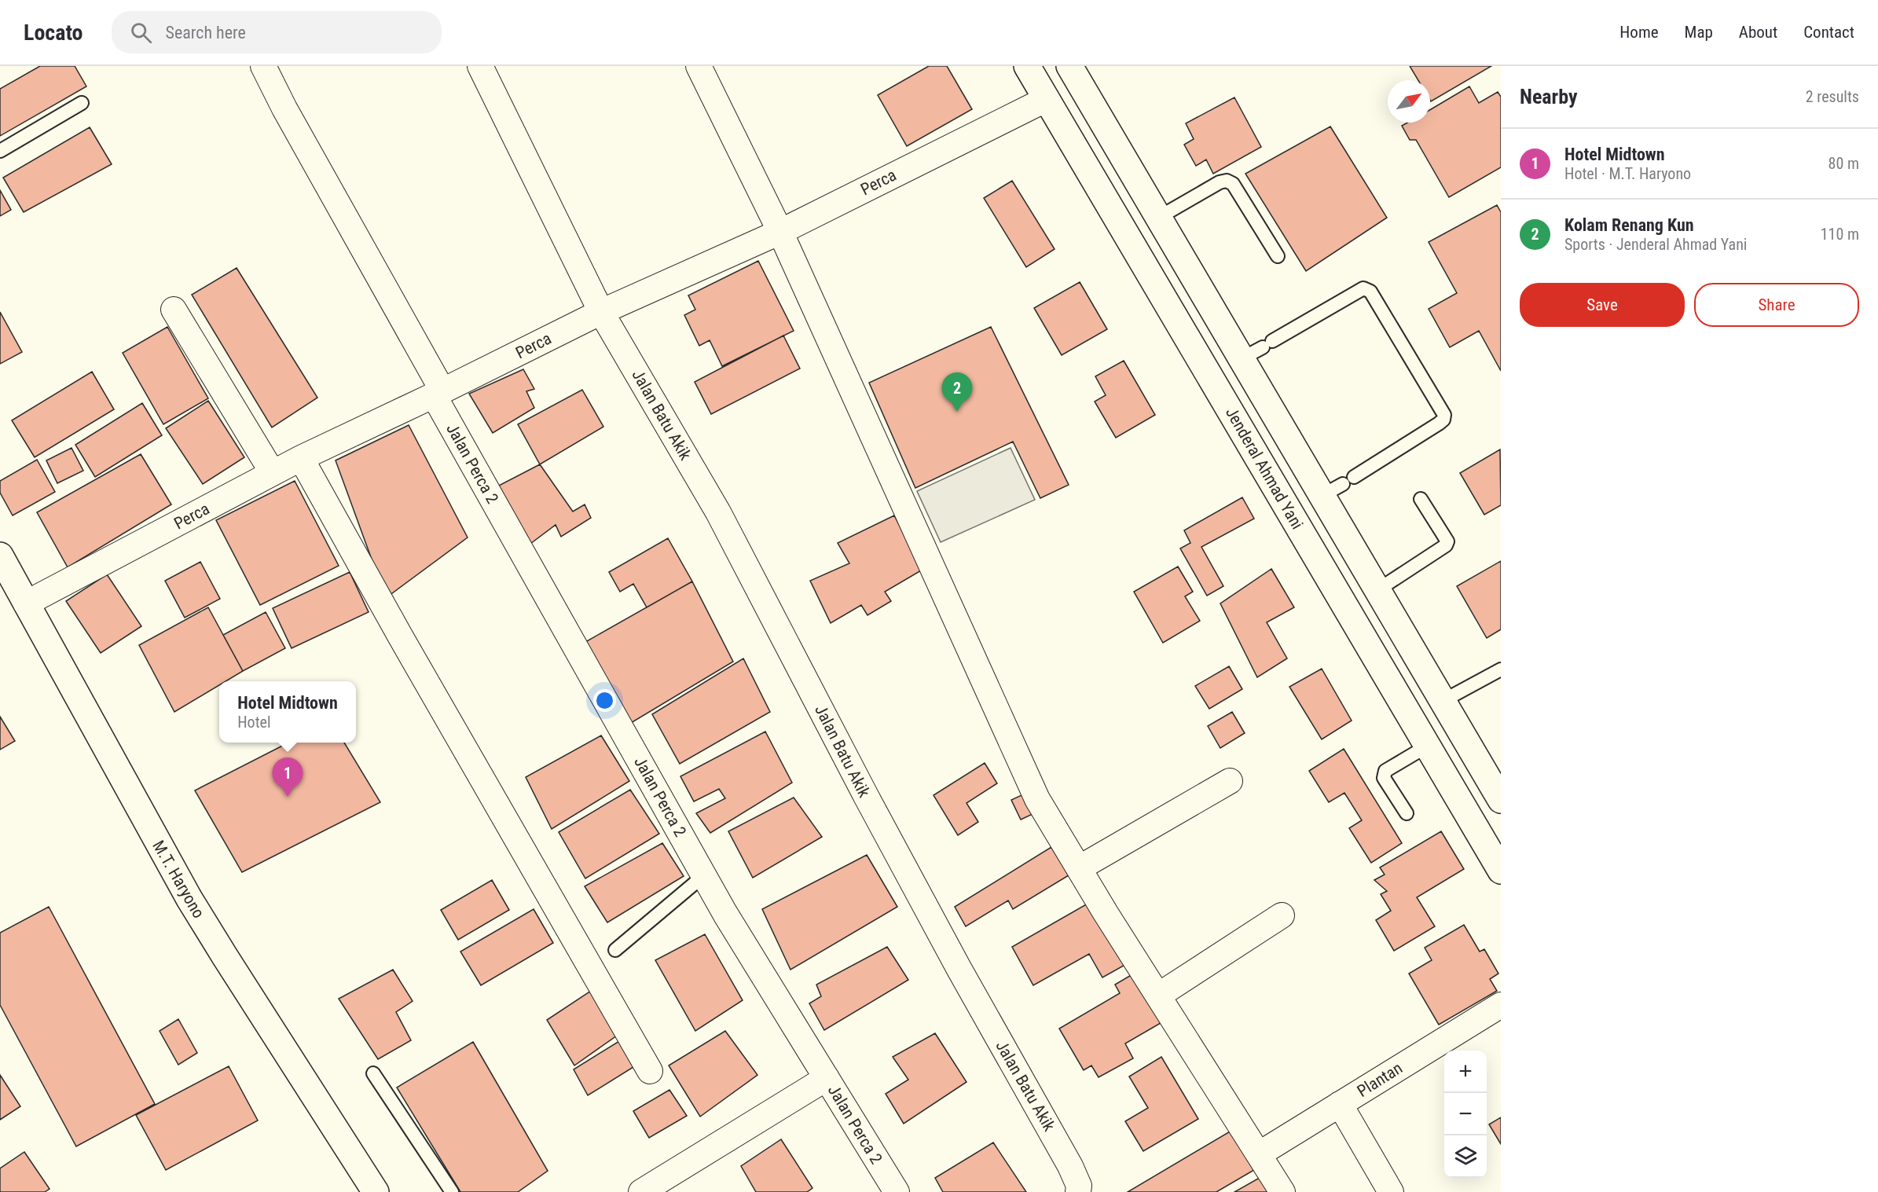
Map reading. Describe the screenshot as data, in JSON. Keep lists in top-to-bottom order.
{
  "streets": {
    "main road": ["Jenderal Ahmad Yani", "M.T. Haryono"],
    "street": [
      "Perca",
      "Jalan Batu Akik",
      "Jalan Perca 2",
      "Plantan"
    ]
  },
  "crossings": [
    ["Perca", "Jalan Batu Akik"],
    ["Perca", "Jalan Perca 2"],
    ["Perca", "Jenderal Ahmad Yani"],
    ["Perca", "M.T. Haryono"]
  ],
  "north": "top right",
  "page": {
    "header": "Locato",
    "search": "Search here",
    "nav": [
      "Home",
      "Map",
      "About",
      "Contact"
    ],
    "heading": ["Nearby", "2 results"],
    "list": [
      {
        "mark": "1",
        "name": "Hotel Midtown",
        "note": "Hotel · M.T. Haryono",
        "value": "80 m"
      },
      {
        "mark": "2",
        "name": "Kolam Renang Kun",
        "note": "Sports · Jenderal Ahmad Yani",
        "value": "110 m"
      }
    ],
    "buttons": ["Save", "Share"],
    "pins": ["2", "1"],
    "popup": ["Hotel Midtown", "Hotel"],
    "map_buttons": ["+", "−"]
  }
}
